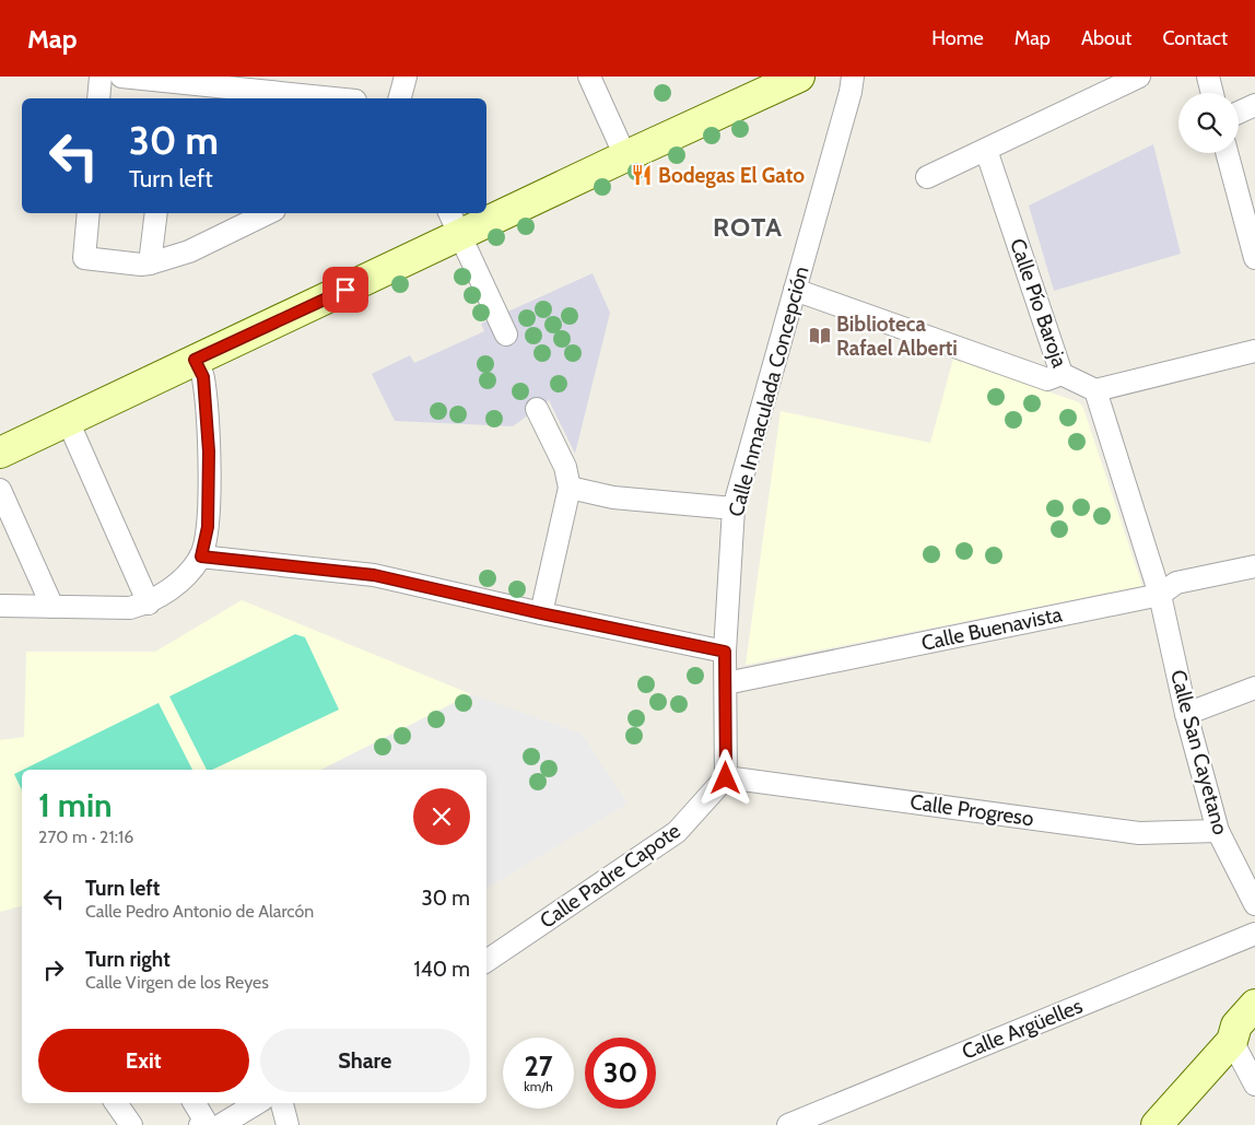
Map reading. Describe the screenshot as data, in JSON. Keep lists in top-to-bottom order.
{
  "streets": {
    "street": [
      "Calle Pío Baroja",
      "Calle Inmaculada Concepción",
      "Calle Buenavista",
      "Calle San Cayetano",
      "Calle Progreso",
      "Calle Padre Capote",
      "Calle Argüelles"
    ]
  },
  "crossings": [
    ["Calle Inmaculada Concepción", "Calle Buenavista"],
    ["Calle Inmaculada Concepción", "Calle Progreso"],
    ["Calle Inmaculada Concepción", "Calle Padre Capote"],
    ["Calle Buenavista", "Calle San Cayetano"],
    ["Calle San Cayetano", "Calle Progreso"],
    ["Calle Progreso", "Calle Padre Capote"]
  ],
  "districts": ["ROTA"],
  "places": {
    "restaurant": ["Bodegas El Gato"],
    "library": ["Biblioteca Rafael Alberti"]
  },
  "page": {
    "header": "Map",
    "nav": [
      "Home",
      "Map",
      "About",
      "Contact"
    ],
    "turn": ["30 m", "Turn left"],
    "heading": ["1 min", "270 m · 21:16"],
    "list": [
      {
        "name": "Turn left",
        "note": "Calle Pedro Antonio de Alarcón",
        "value": "30 m"
      },
      {
        "name": "Turn right",
        "note": "Calle Virgen de los Reyes",
        "value": "140 m"
      }
    ],
    "buttons": ["Exit", "Share"],
    "speed": "27 km/h",
    "limit": "30"
  }
}
